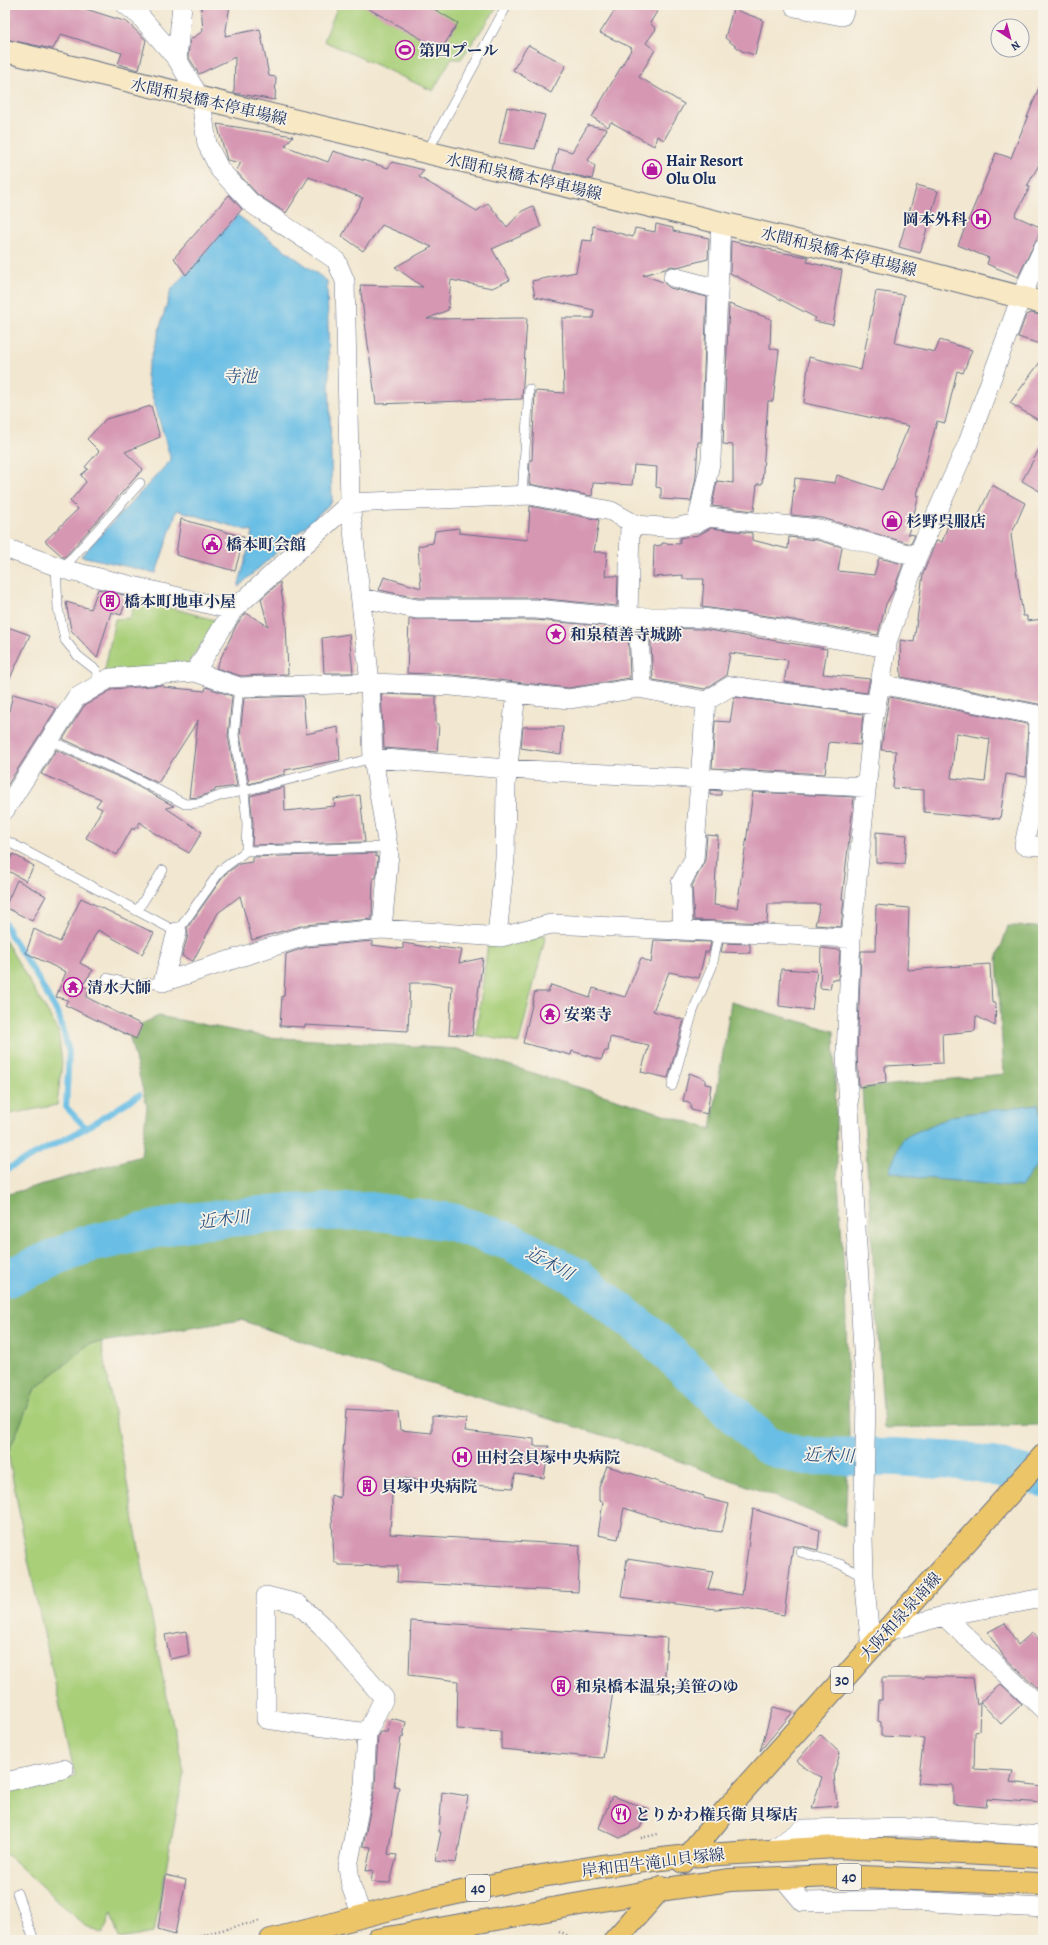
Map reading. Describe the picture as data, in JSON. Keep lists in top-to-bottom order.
{
  "streets": {
    "main road": [
      "水間和泉橋本停車場線",
      "大阪和泉泉南線",
      "30",
      "岸和田牛滝山貝塚線",
      "40"
    ]
  },
  "crossings": [
    ["大阪和泉泉南線", "岸和田牛滝山貝塚線"]
  ],
  "water": ["寺池", "近木川"],
  "places": {
    "sports": ["第四プール"],
    "shop": ["Hair Resort Olu Olu", "杉野呉服店"],
    "hospital": ["岡本外科", "田村会貝塚中央病院"],
    "public building": ["橋本町会館"],
    "building": ["橋本町地車小屋", "貝塚中央病院", "和泉橋本温泉;美笹のゆ"],
    "place": ["和泉積善寺城跡"],
    "temple": ["清水大師", "安楽寺"],
    "restaurant": ["とりかわ権兵衛 貝塚店"]
  },
  "north": "bottom right"
}
